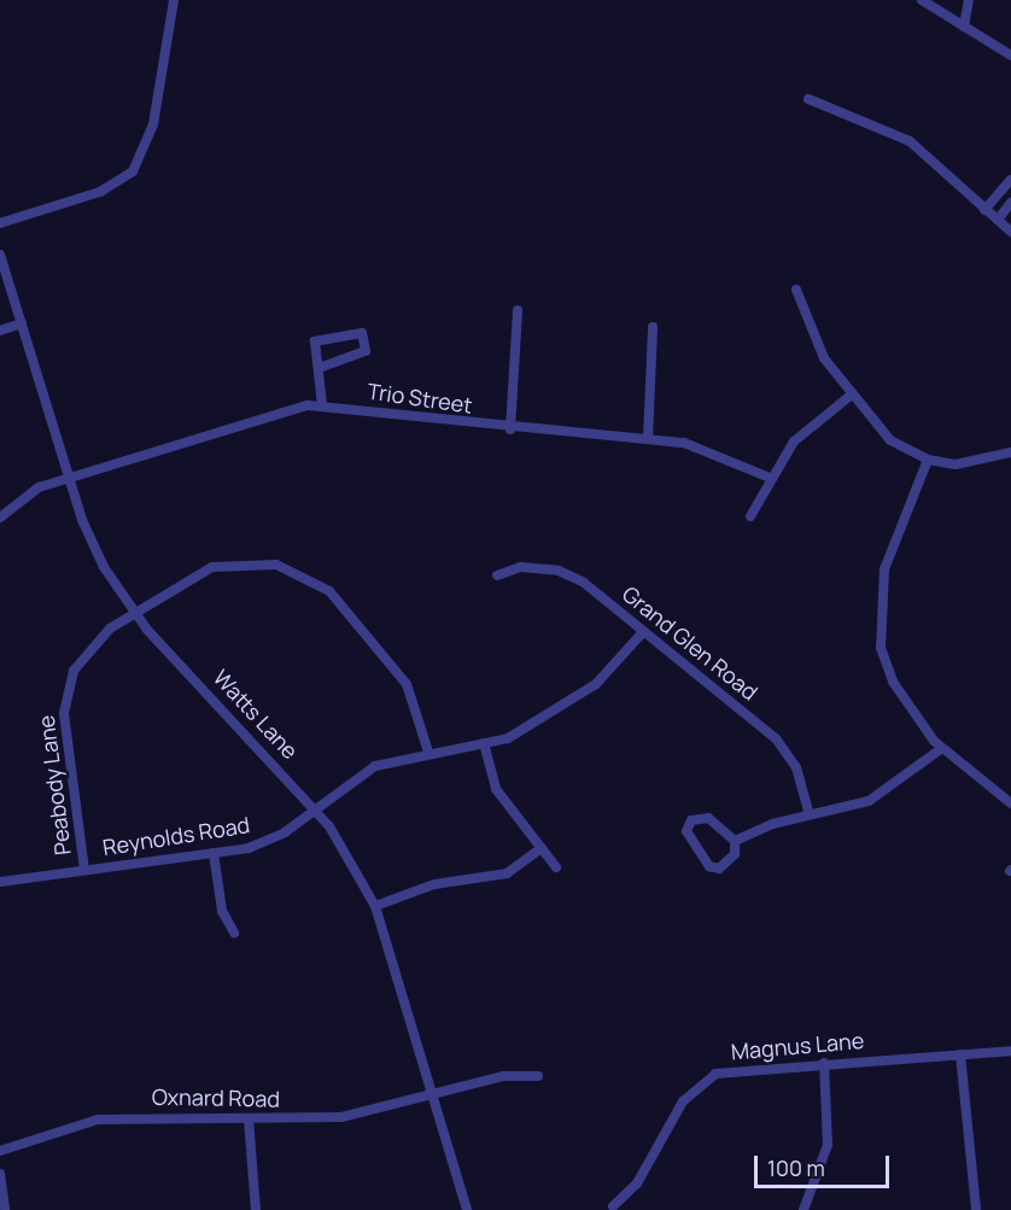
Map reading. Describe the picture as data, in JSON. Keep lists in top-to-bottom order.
{
  "streets": {
    "street": [
      "Trio Street",
      "Grand Glen Road",
      "Watts Lane",
      "Peabody Lane",
      "Reynolds Road",
      "Magnus Lane",
      "Oxnard Road"
    ]
  },
  "crossings": [
    ["Trio Street", "Watts Lane"],
    ["Grand Glen Road", "Reynolds Road"],
    ["Watts Lane", "Peabody Lane"],
    ["Watts Lane", "Reynolds Road"],
    ["Watts Lane", "Oxnard Road"],
    ["Peabody Lane", "Reynolds Road"]
  ],
  "scale_bar": "100 m"
}
